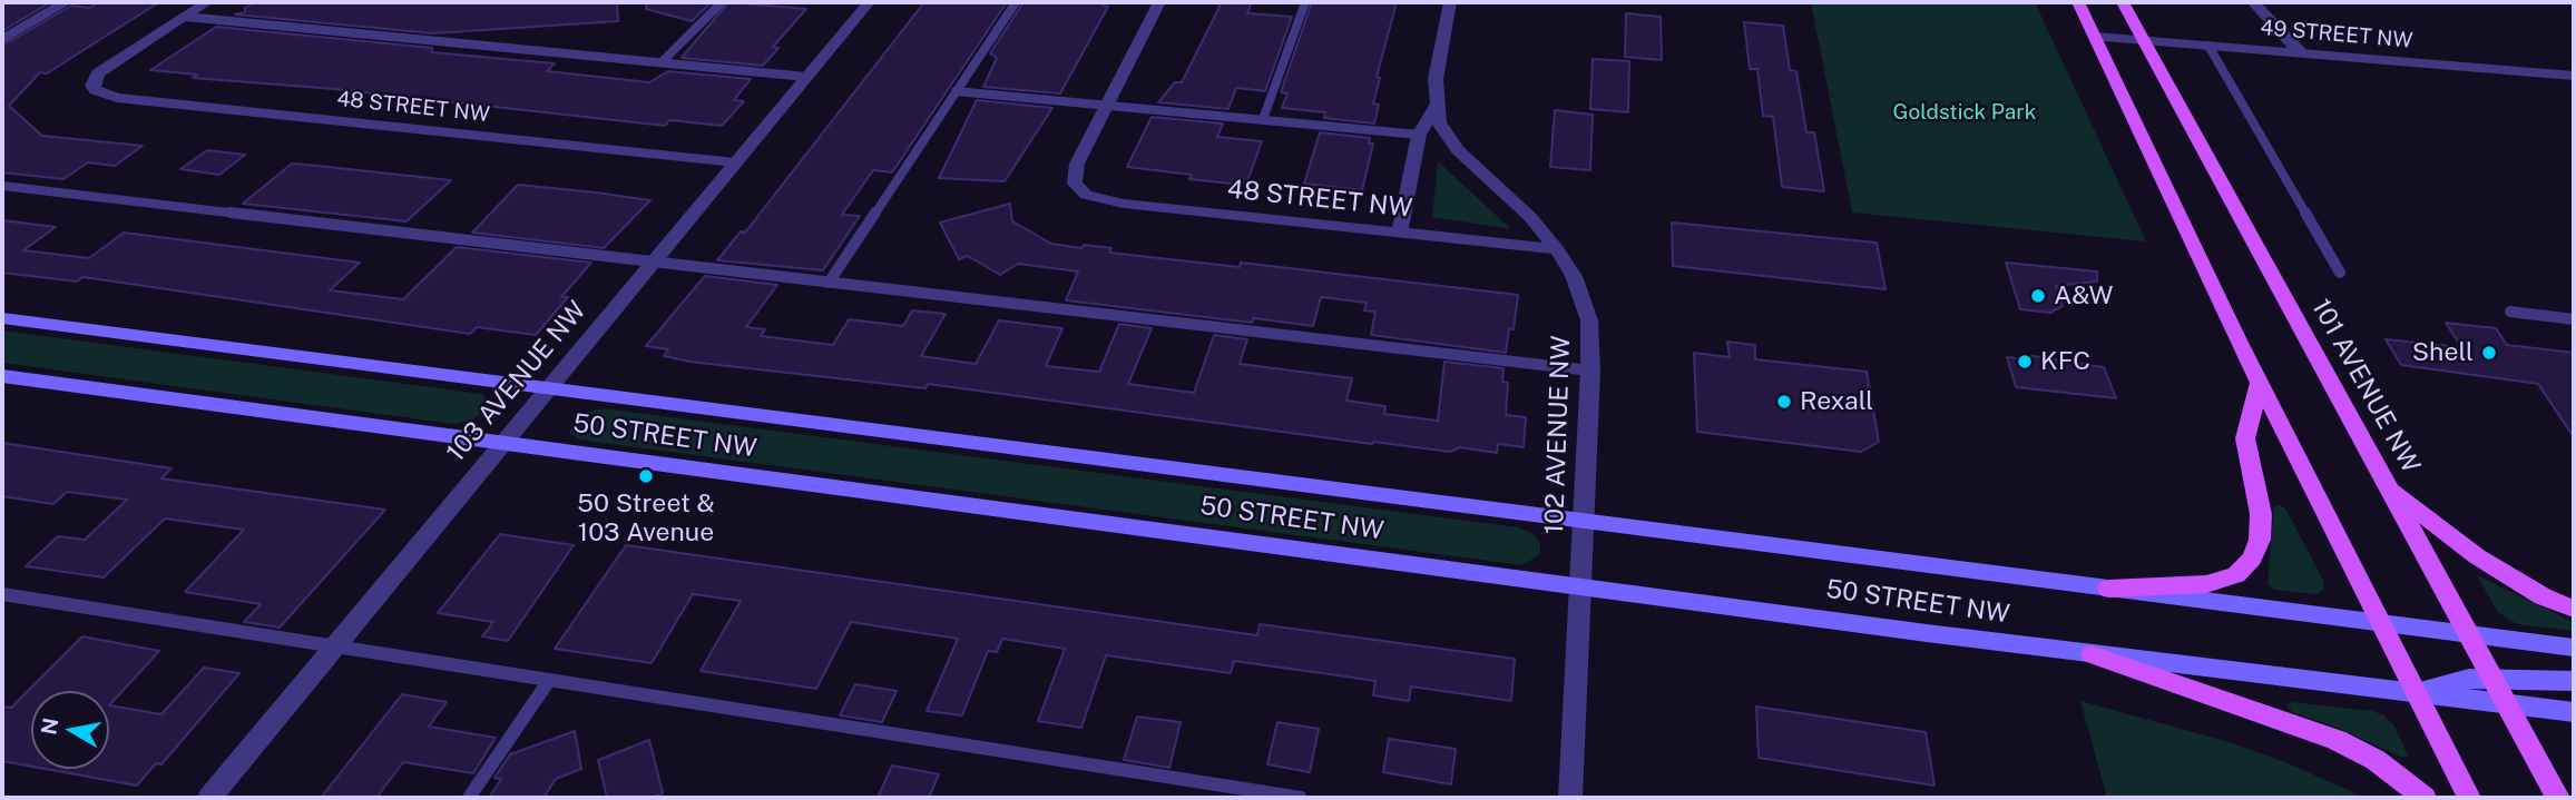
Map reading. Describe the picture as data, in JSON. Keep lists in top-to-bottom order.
{
  "streets": {
    "main road": ["101 AVENUE NW", "50 STREET NW"],
    "street": [
      "49 STREET NW",
      "48 STREET NW",
      "103 AVENUE NW",
      "102 AVENUE NW"
    ]
  },
  "crossings": [
    ["49 STREET NW", "101 AVENUE NW"],
    ["48 STREET NW", "103 AVENUE NW"],
    ["48 STREET NW", "102 AVENUE NW"],
    ["103 AVENUE NW", "50 STREET NW"],
    ["101 AVENUE NW", "50 STREET NW"],
    ["102 AVENUE NW", "50 STREET NW"]
  ],
  "parks": ["Goldstick Park"],
  "places": [
    "A&W",
    "Shell",
    "KFC",
    "Rexall",
    "50 Street & 103 Avenue"
  ],
  "north": "left"
}
